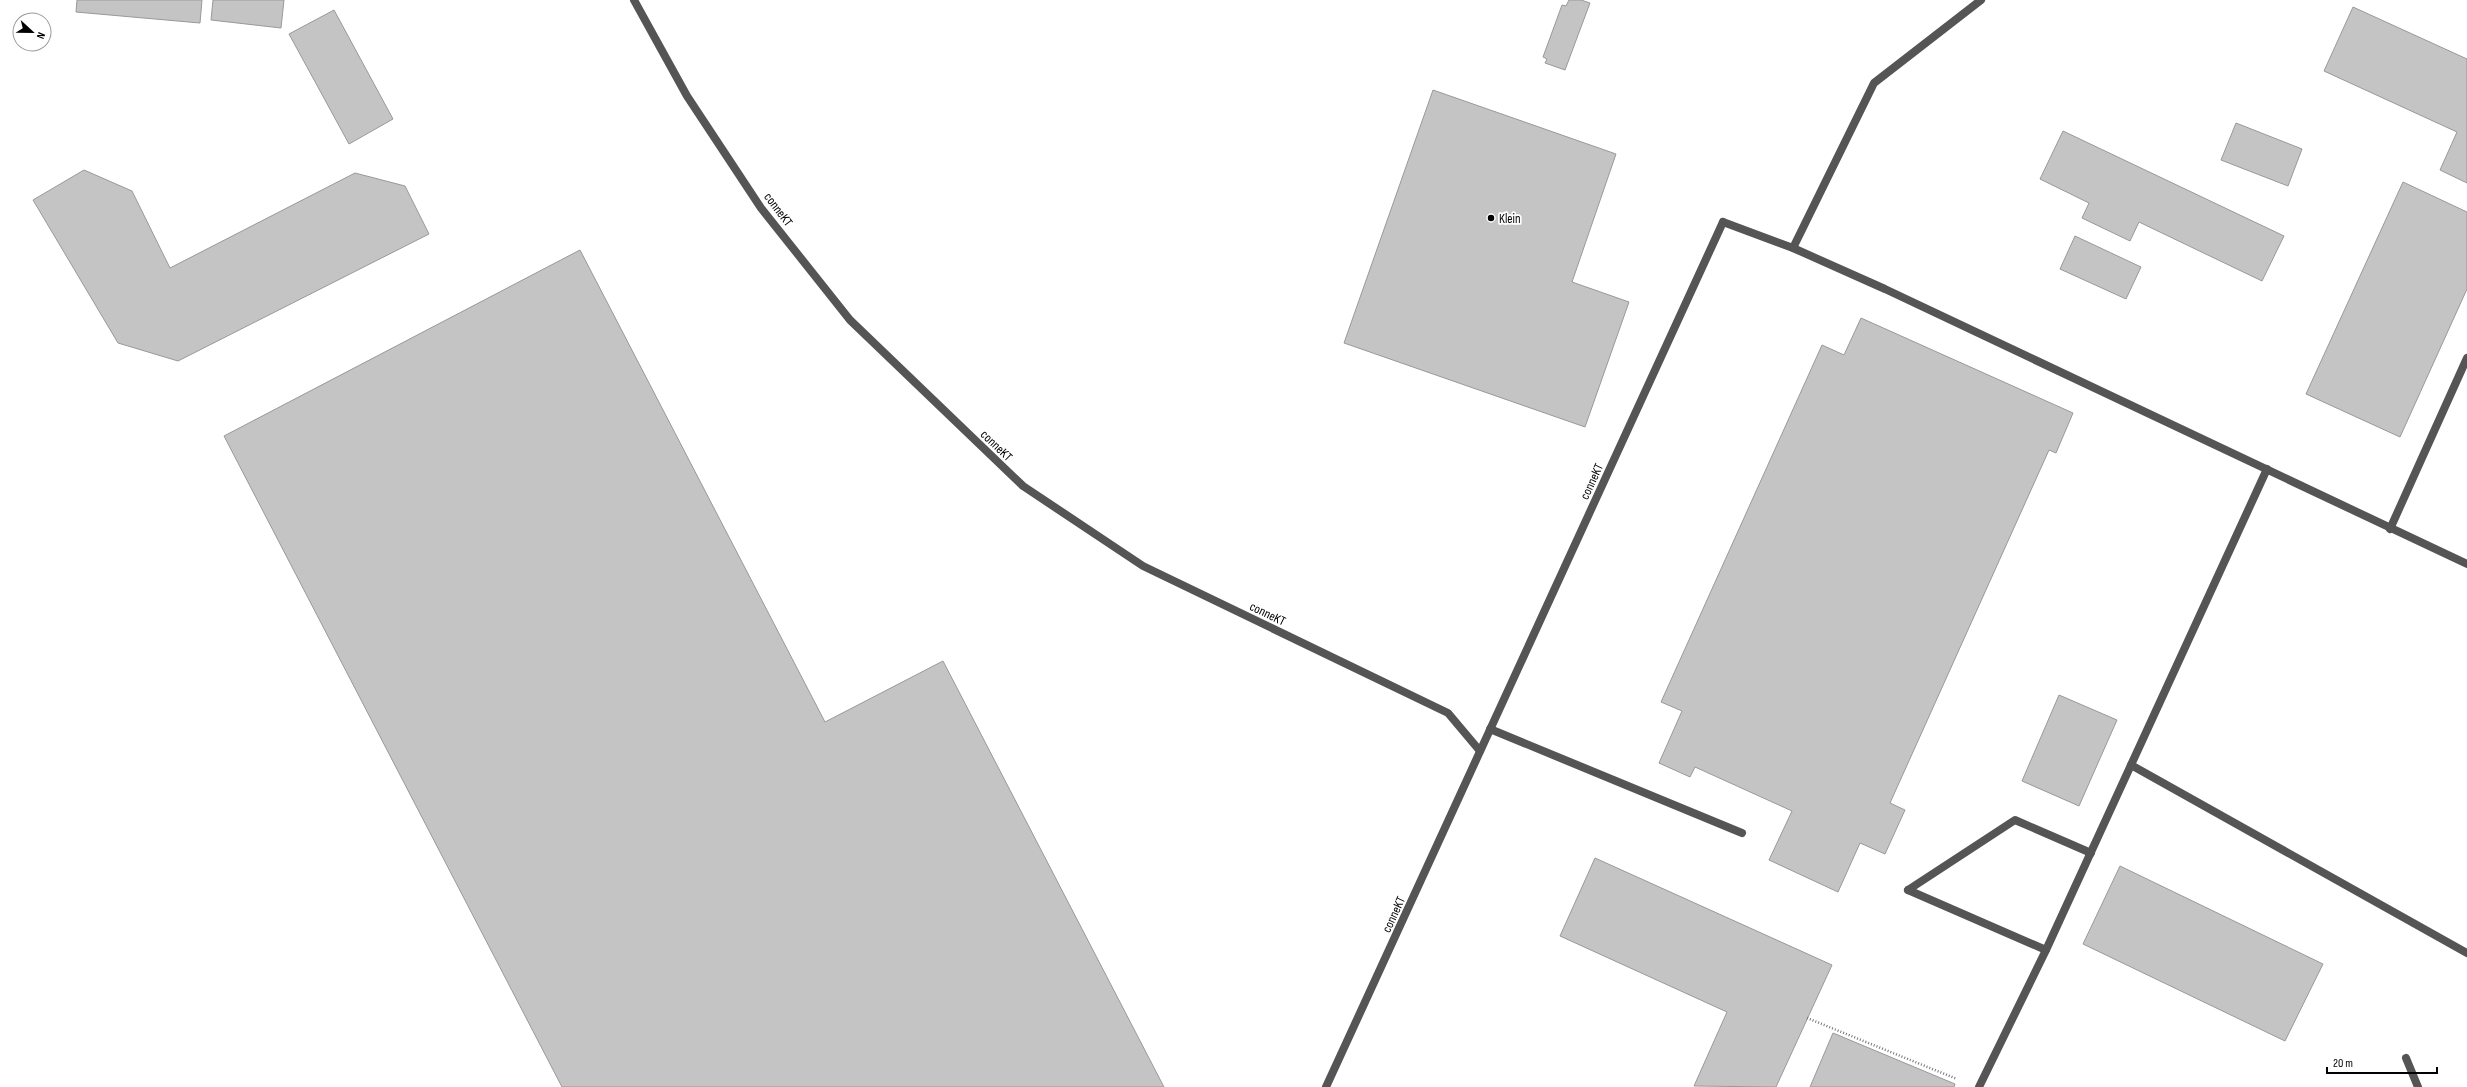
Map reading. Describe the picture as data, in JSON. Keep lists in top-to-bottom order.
{
  "streets": {
    "street": ["conneKT"]
  },
  "places": ["Klein"],
  "scale_bar": "20 m",
  "north": "right"
}
